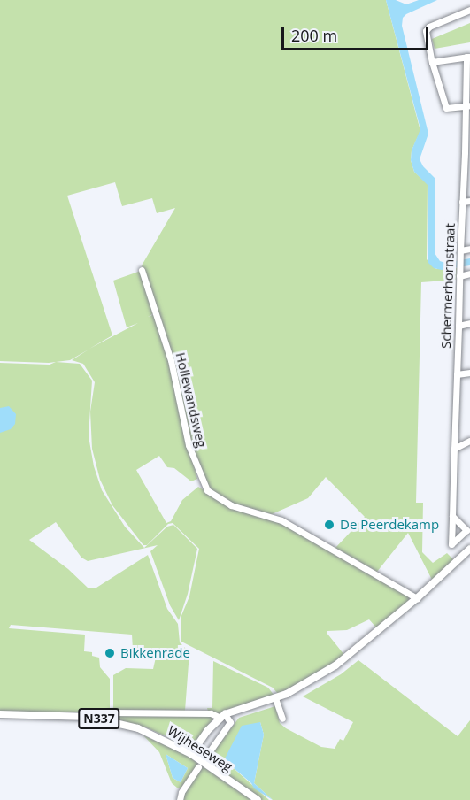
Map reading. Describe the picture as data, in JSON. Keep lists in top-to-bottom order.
{
  "streets": {
    "main road": ["N337", "Wijheseweg"],
    "street": ["Schermerhornstraat", "Hollewandsweg"]
  },
  "places": ["De Peerdekamp", "Bikkenrade"],
  "scale_bar": "200 m"
}
